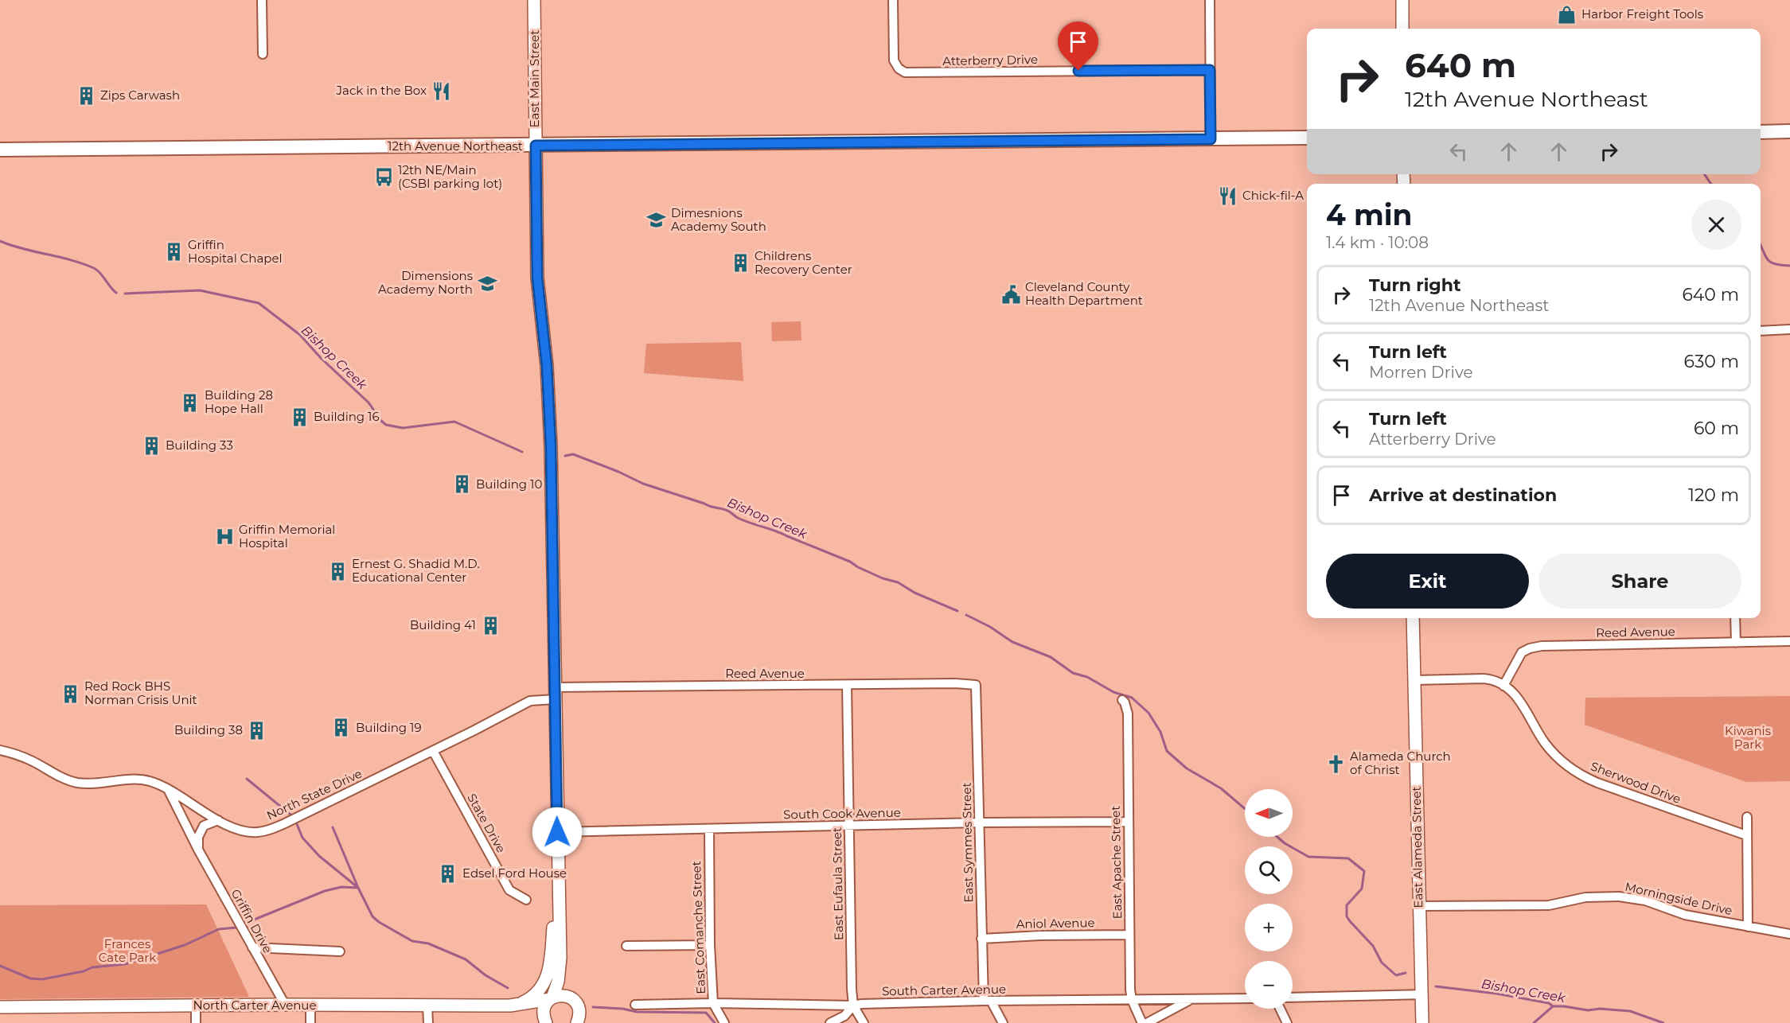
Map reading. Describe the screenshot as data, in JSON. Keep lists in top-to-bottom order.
{
  "streets": {
    "main road": ["12th Avenue Northeast"],
    "street": [
      "Atterberry Drive",
      "East Main Street",
      "Reed Avenue",
      "Sherwood Drive",
      "North State Drive",
      "South Cook Avenue",
      "State Drive",
      "East Symmes Street",
      "East Alameda Street",
      "East Apache Street",
      "East Eufaula Street",
      "Morningside Drive",
      "Griffin Drive",
      "Aniol Avenue",
      "East Comanche Street",
      "South Carter Avenue",
      "North Carter Avenue"
    ]
  },
  "crossings": [
    ["East Main Street", "12th Avenue Northeast"],
    ["East Main Street", "Reed Avenue"],
    ["East Main Street", "North State Drive"],
    ["East Main Street", "South Cook Avenue"],
    ["East Main Street", "North Carter Avenue"],
    ["Reed Avenue", "Sherwood Drive"],
    ["Reed Avenue", "North State Drive"],
    ["Reed Avenue", "East Symmes Street"],
    ["Reed Avenue", "East Eufaula Street"],
    ["Sherwood Drive", "East Alameda Street"],
    ["North State Drive", "State Drive"],
    ["North State Drive", "Griffin Drive"],
    ["South Cook Avenue", "East Symmes Street"],
    ["South Cook Avenue", "East Apache Street"],
    ["South Cook Avenue", "East Eufaula Street"],
    ["South Cook Avenue", "East Comanche Street"],
    ["East Symmes Street", "Aniol Avenue"],
    ["East Symmes Street", "South Carter Avenue"],
    ["East Alameda Street", "Morningside Drive"],
    ["East Apache Street", "Aniol Avenue"],
    ["East Apache Street", "South Carter Avenue"],
    ["East Eufaula Street", "South Carter Avenue"],
    ["Griffin Drive", "North Carter Avenue"],
    ["East Comanche Street", "South Carter Avenue"]
  ],
  "water": ["Bishop Creek"],
  "parks": ["Kiwanis Park", "Frances Cate Park"],
  "places": {
    "shop": ["Harbor Freight Tools"],
    "restaurant": ["Jack in the Box", "Chick-fil-A"],
    "building": [
      "Zips Carwash",
      "Griffin Hospital Chapel",
      "Childrens Recovery Center",
      "Building 28 Hope Hall",
      "Building 16",
      "Building 33",
      "Building 10",
      "Ernest G. Shadid M.D. Educational Center",
      "Building 41",
      "Red Rock BHS Norman Crisis Unit",
      "Building 19",
      "Building 38",
      "Edsel Ford House"
    ],
    "bus stop": ["12th NE/Main (CSBI parking lot)"],
    "school or university": ["Dimesnions Academy South", "Dimensions Academy North"],
    "public building": ["Cleveland County Health Department"],
    "hospital": ["Griffin Memorial Hospital"],
    "church": ["Alameda Church of Christ"]
  },
  "north": "left",
  "page": {
    "turn": ["640 m", "12th Avenue Northeast"],
    "heading": ["4 min", "1.4 km · 10:08"],
    "list": [
      {
        "name": "Turn right",
        "note": "12th Avenue Northeast",
        "value": "640 m"
      },
      {
        "name": "Turn left",
        "note": "Morren Drive",
        "value": "630 m"
      },
      {
        "name": "Turn left",
        "note": "Atterberry Drive",
        "value": "60 m"
      },
      {
        "name": "Arrive at destination",
        "value": "120 m"
      }
    ],
    "buttons": ["Exit", "Share"],
    "map_buttons": ["+", "−"]
  }
}
